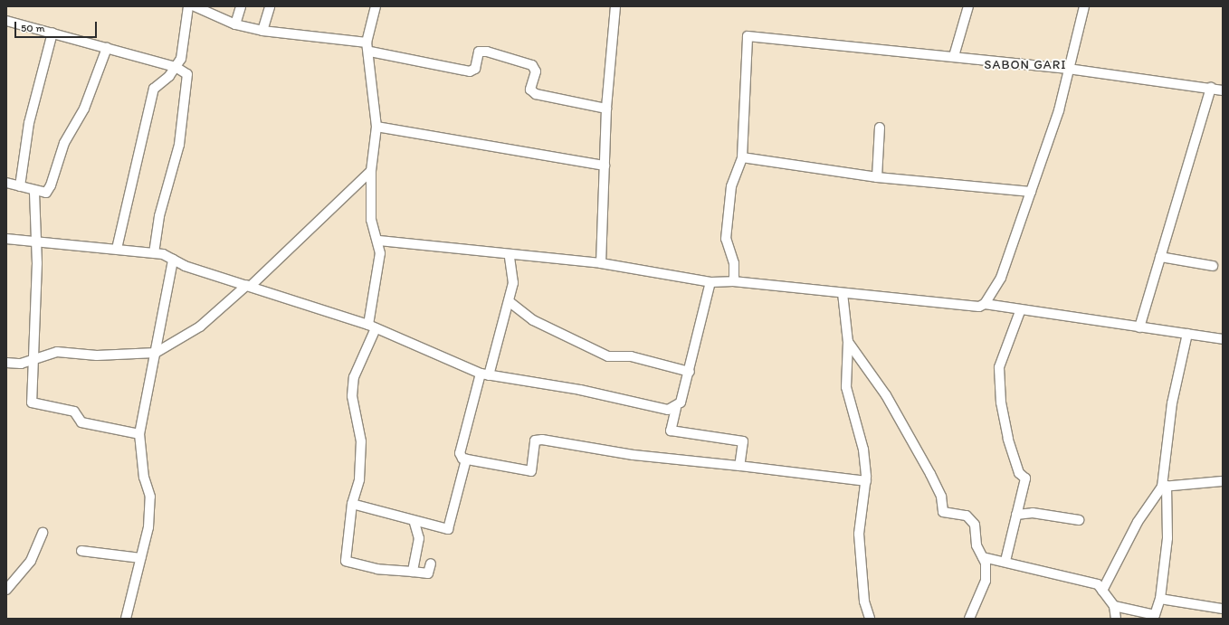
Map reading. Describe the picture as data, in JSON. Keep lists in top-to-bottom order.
{
  "districts": ["SABON GARI"],
  "scale_bar": "50 m"
}
